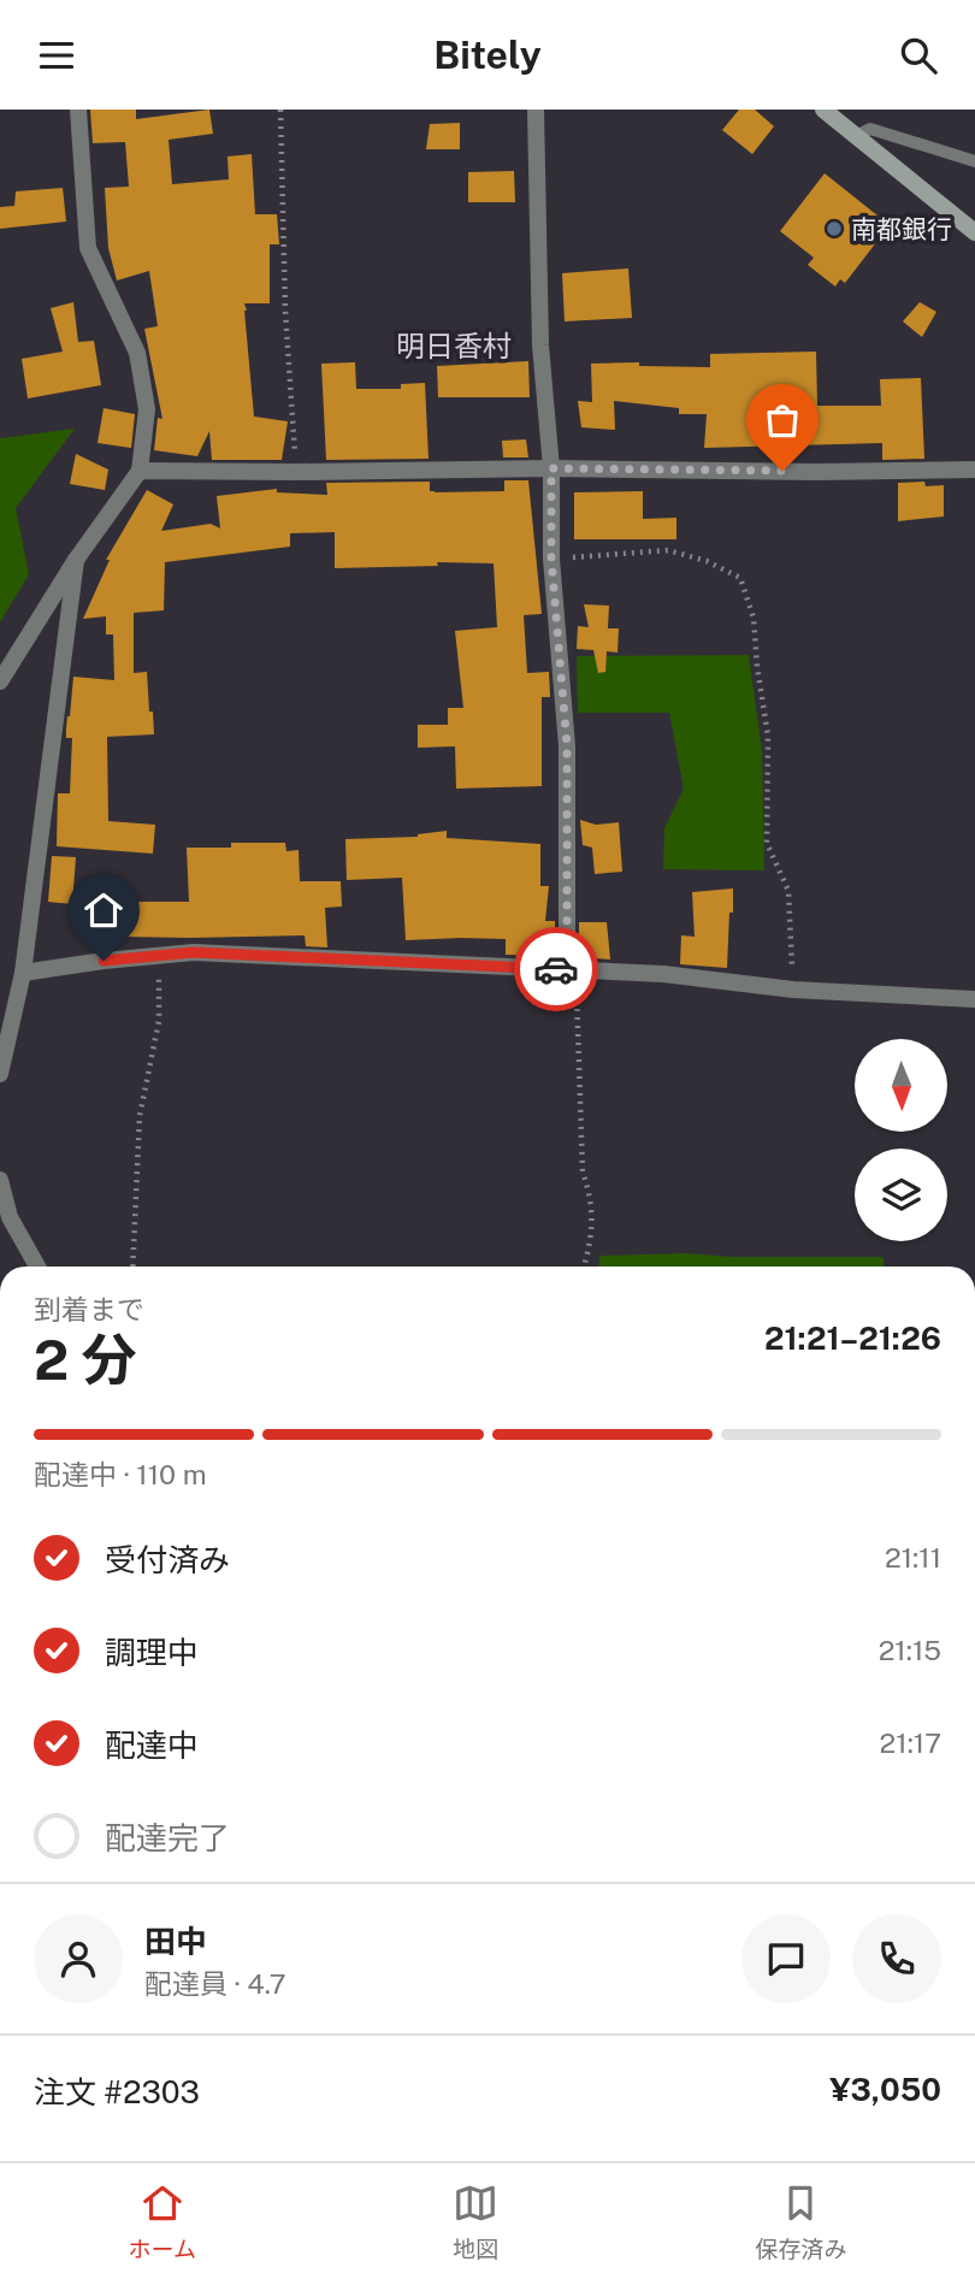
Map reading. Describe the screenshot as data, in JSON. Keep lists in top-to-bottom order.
{
  "districts": ["明日香村"],
  "places": ["南都銀行"],
  "north": "bottom",
  "page": {
    "header": "Bitely",
    "heading": ["2 分", "到着まで", "21:21–21:26"],
    "panel": [
      "田中",
      "配達員 · 4.7",
      "注文 #2303",
      "¥3,050"
    ],
    "bar": "配達中 · 110 m",
    "list": [
      ["受付済み", "21:11"],
      ["調理中", "21:15"],
      ["配達中", "21:17"],
      "配達完了"
    ],
    "tabs": ["ホーム", "地図", "保存済み"]
  }
}
